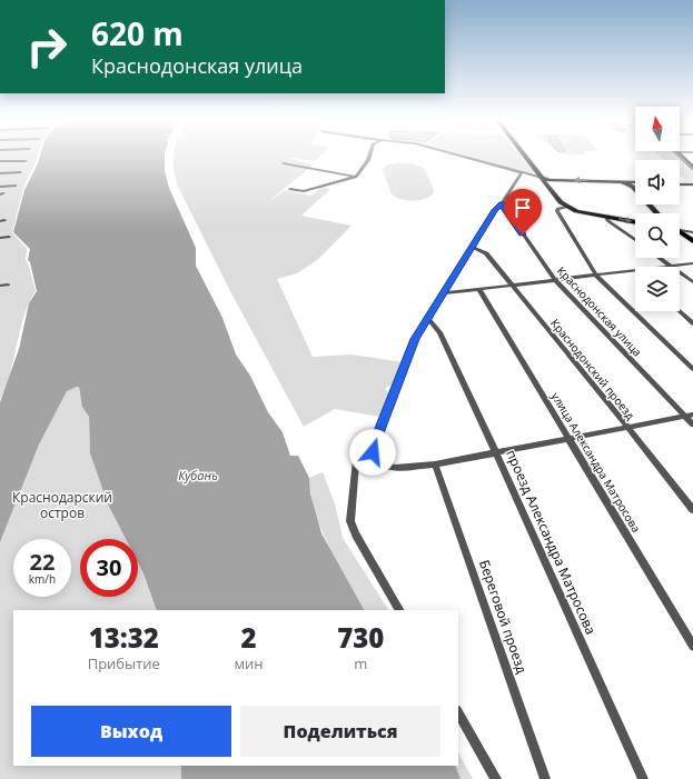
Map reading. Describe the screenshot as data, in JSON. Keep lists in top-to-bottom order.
{
  "streets": {
    "street": [
      "Краснодонская улица",
      "Краснодонский проезд",
      "улица Александра Матросова",
      "проезд Александра Матросова",
      "Береговой проезд"
    ]
  },
  "water": ["Кубань"],
  "parks": ["Краснодарский остров"],
  "north": "top",
  "page": {
    "turn": ["620 m", "Краснодонская улица"],
    "speed": "22 km/h",
    "limit": "30",
    "eta": [
      "13:32",
      "Прибытие",
      "2",
      "мин",
      "730",
      "m"
    ],
    "buttons": ["Выход", "Поделиться"]
  }
}
